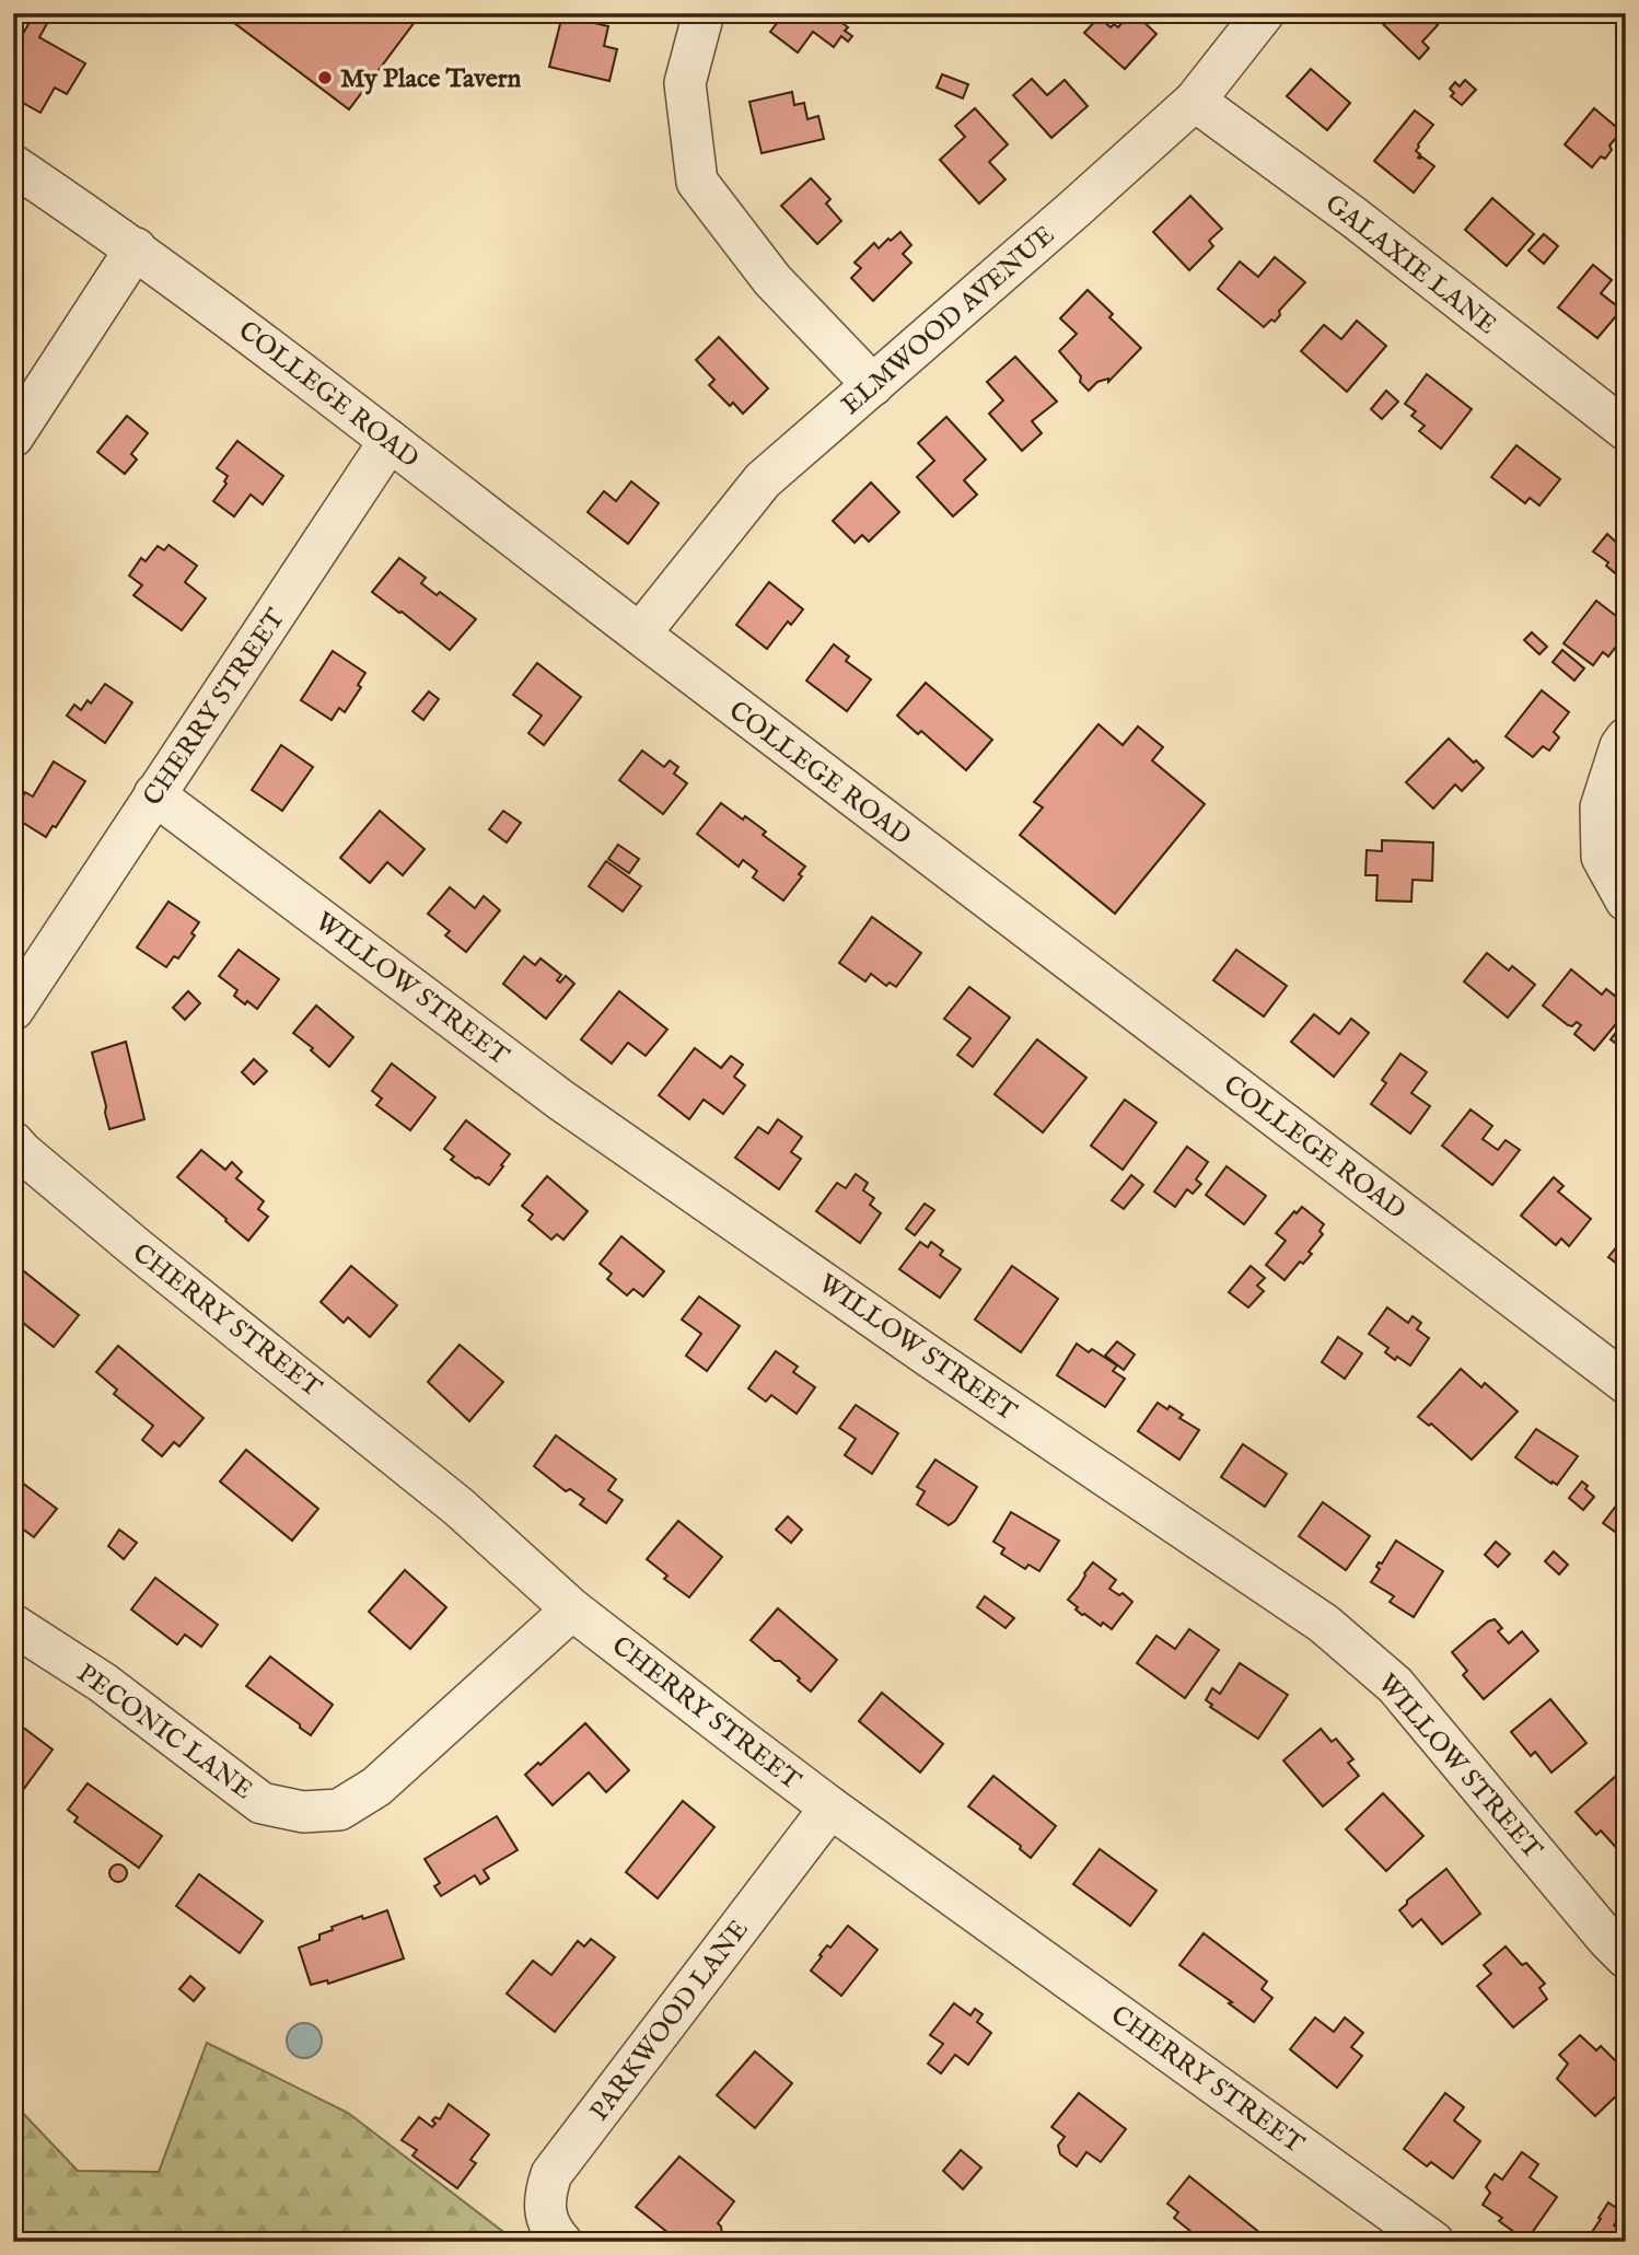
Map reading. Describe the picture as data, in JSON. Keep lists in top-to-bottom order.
{
  "streets": {
    "street": [
      "GALAXIE LANE",
      "ELMWOOD AVENUE",
      "COLLEGE ROAD",
      "CHERRY STREET",
      "WILLOW STREET",
      "PECONIC LANE",
      "PARKWOOD LANE"
    ]
  },
  "crossings": [
    ["GALAXIE LANE", "ELMWOOD AVENUE"],
    ["ELMWOOD AVENUE", "COLLEGE ROAD"],
    ["COLLEGE ROAD", "CHERRY STREET"],
    ["CHERRY STREET", "WILLOW STREET"],
    ["CHERRY STREET", "PECONIC LANE"],
    ["CHERRY STREET", "PARKWOOD LANE"]
  ],
  "places": ["My Place Tavern"]
}
